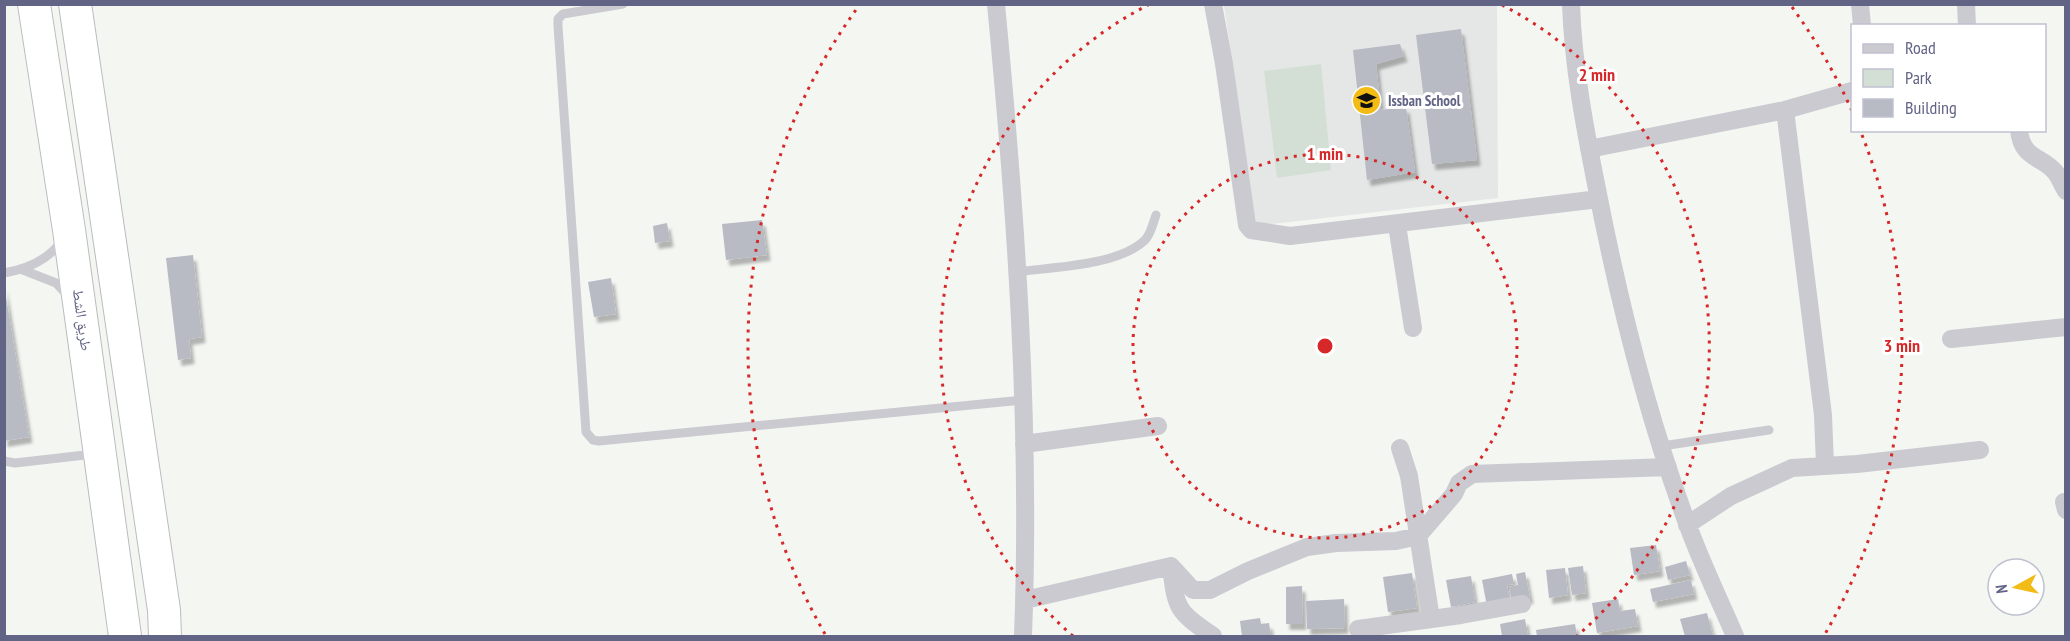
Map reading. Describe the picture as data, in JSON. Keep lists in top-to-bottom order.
{
  "streets": {
    "highway": ["طريق الشط"]
  },
  "places": {
    "school or university": ["Issban School"]
  },
  "legend": ["Road", "Park", "Building"],
  "north": "left",
  "rings": ["2 min", "1 min", "3 min"]
}
